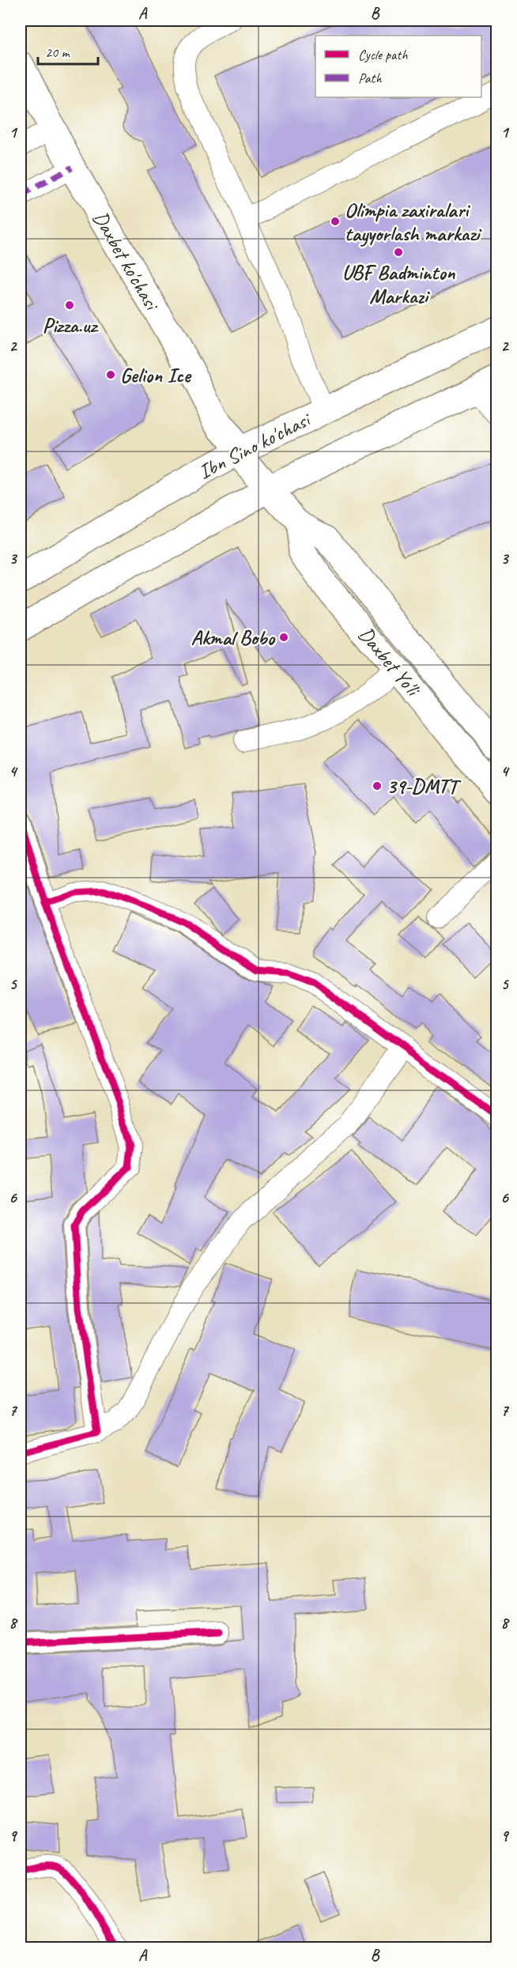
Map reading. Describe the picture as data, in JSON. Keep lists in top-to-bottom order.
{
  "streets": {
    "main road": ["Daxbet ko'chasi", "Ibn Sino ko'chasi", "Daxbet Yo'li"]
  },
  "crossings": [
    ["Daxbet ko'chasi", "Ibn Sino ko'chasi"],
    ["Daxbet ko'chasi", "Daxbet Yo'li"],
    ["Ibn Sino ko'chasi", "Daxbet Yo'li"]
  ],
  "places": [
    "Olimpia zaxiralari tayyorlash markazi",
    "UBF Badminton Markazi",
    "Pizza.uz",
    "Gelion Ice",
    "Akmal Bobo",
    "39-DMTT"
  ],
  "legend": ["Cycle path", "Path"],
  "scale_bar": "20 m",
  "grid": {
    "columns": ["A", "B"],
    "rows": [
      "1",
      "2",
      "3",
      "4",
      "5",
      "6",
      "7",
      "8",
      "9"
    ]
  }
}
